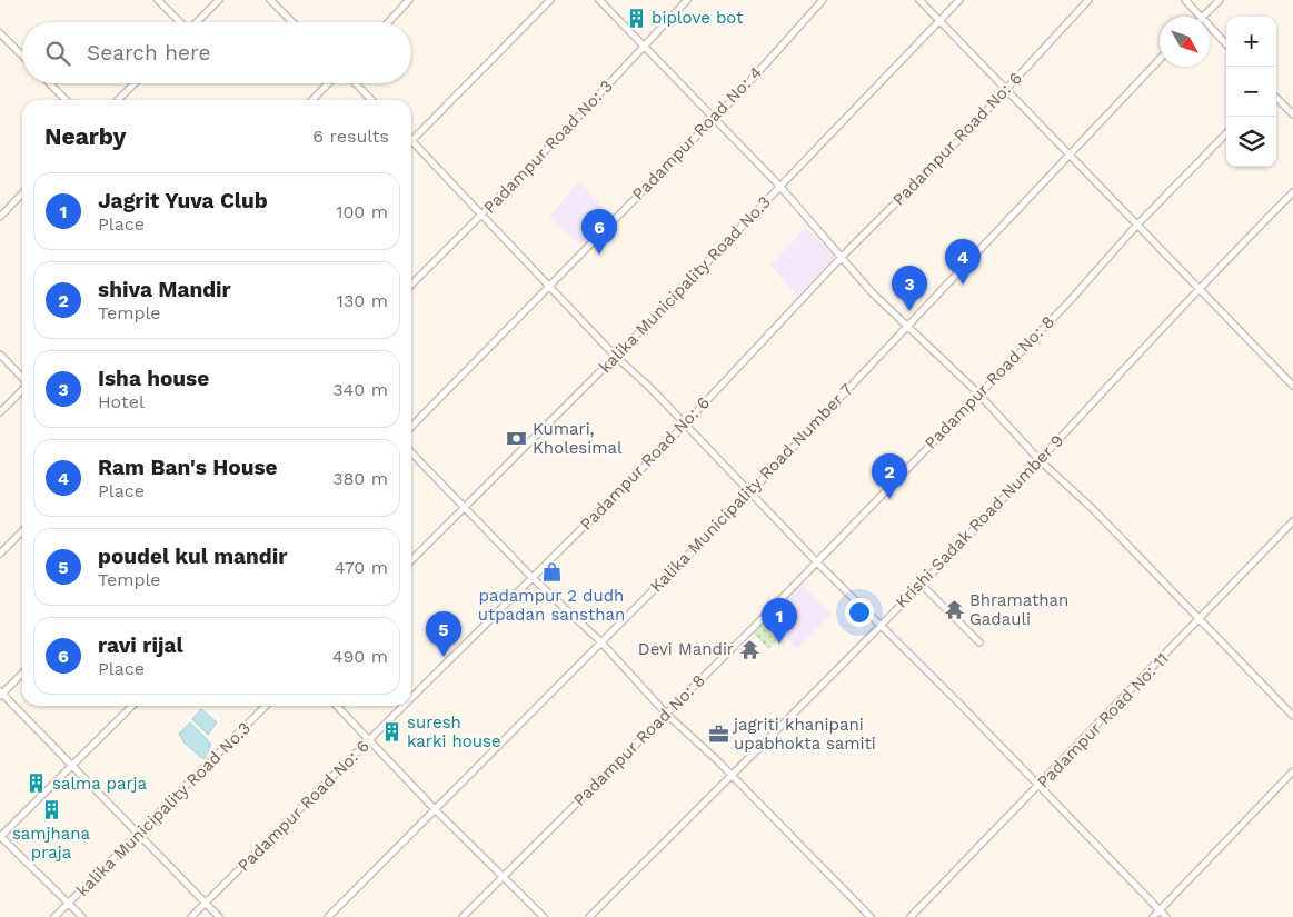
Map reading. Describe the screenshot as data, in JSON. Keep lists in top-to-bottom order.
{
  "streets": {
    "street": [
      "Padampur Road No: 4",
      "Padampur Road No: 6",
      "Padampur Road No: 3",
      "kalika Municipality Road No.3",
      "Padampur Road No: 8",
      "Kalika Municipality Road Number 7",
      "Krishi Sadak Road Number 9",
      "Padampur Road No: 11"
    ]
  },
  "places": {
    "building": [
      "biplove bot",
      "suresh karki house",
      "salma parja",
      "samjhana praja"
    ],
    "bank": ["Kumari, Kholesimal"],
    "shop": ["padampur 2 dudh utpadan sansthan"],
    "temple": ["Bhramathan Gadauli", "Devi Mandir"],
    "office": ["jagriti khanipani upabhokta samiti"]
  },
  "north": "bottom right",
  "page": {
    "map_buttons": ["+", "−"],
    "search": "Search here",
    "heading": ["Nearby", "6 results"],
    "list": [
      {
        "mark": "1",
        "name": "Jagrit Yuva Club",
        "note": "Place",
        "value": "100 m"
      },
      {
        "mark": "2",
        "name": "shiva Mandir",
        "note": "Temple",
        "value": "130 m"
      },
      {
        "mark": "3",
        "name": "Isha house",
        "note": "Hotel",
        "value": "340 m"
      },
      {
        "mark": "4",
        "name": "Ram Ban's House",
        "note": "Place",
        "value": "380 m"
      },
      {
        "mark": "5",
        "name": "poudel kul mandir",
        "note": "Temple",
        "value": "470 m"
      },
      {
        "mark": "6",
        "name": "ravi rijal",
        "note": "Place",
        "value": "490 m"
      }
    ],
    "pins": [
      "6",
      "4",
      "3",
      "2",
      "1",
      "5"
    ]
  }
}
